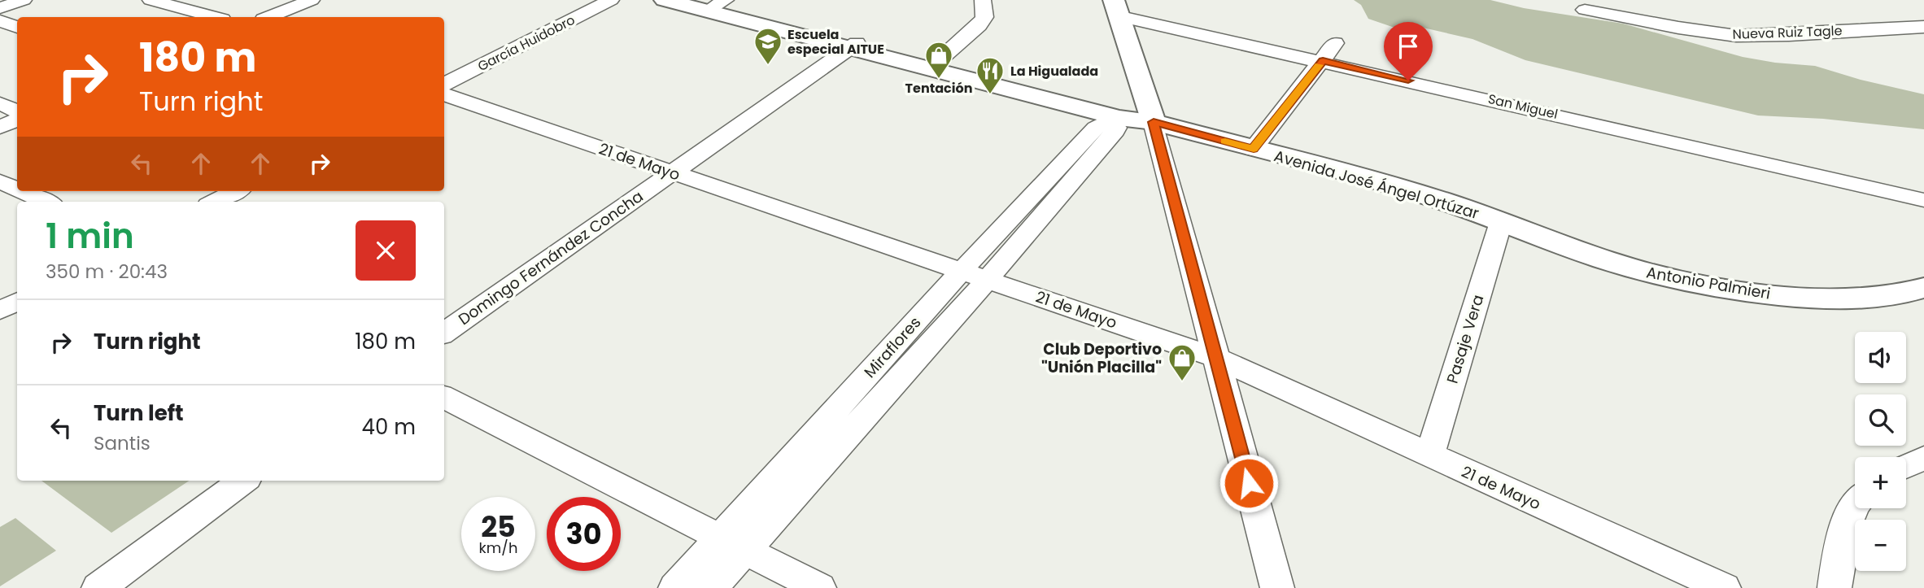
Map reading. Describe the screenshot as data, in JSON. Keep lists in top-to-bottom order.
{
  "streets": {
    "main road": ["Avenida José Ángel Ortúzar", "Antonio Palmieri"],
    "street": [
      "Nueva Ruiz Tagle",
      "García Huidobro",
      "San Miguel",
      "21 de Mayo",
      "Domingo Fernández Concha",
      "Pasaje Vera",
      "Miraflores"
    ]
  },
  "crossings": [
    ["21 de Mayo", "Domingo Fernández Concha"],
    ["21 de Mayo", "Pasaje Vera"],
    ["21 de Mayo", "Miraflores"],
    ["Avenida José Ángel Ortúzar", "Domingo Fernández Concha"],
    ["Avenida José Ángel Ortúzar", "Antonio Palmieri"],
    ["Avenida José Ángel Ortúzar", "Pasaje Vera"],
    ["Avenida José Ángel Ortúzar", "Miraflores"],
    ["Antonio Palmieri", "Pasaje Vera"]
  ],
  "places": {
    "school or university": ["Escuela especial AITUE"],
    "shop": ["Tentación", "Club Deportivo \"Unión Placilla\""],
    "restaurant": ["La Higualada"]
  },
  "page": {
    "turn": ["180 m", "Turn right"],
    "heading": ["1 min", "350 m · 20:43"],
    "list": [
      {
        "name": "Turn right",
        "value": "180 m"
      },
      {
        "name": "Turn left",
        "note": "Santis",
        "value": "40 m"
      }
    ],
    "map_buttons": ["+", "−"],
    "speed": "25 km/h",
    "limit": "30"
  }
}
